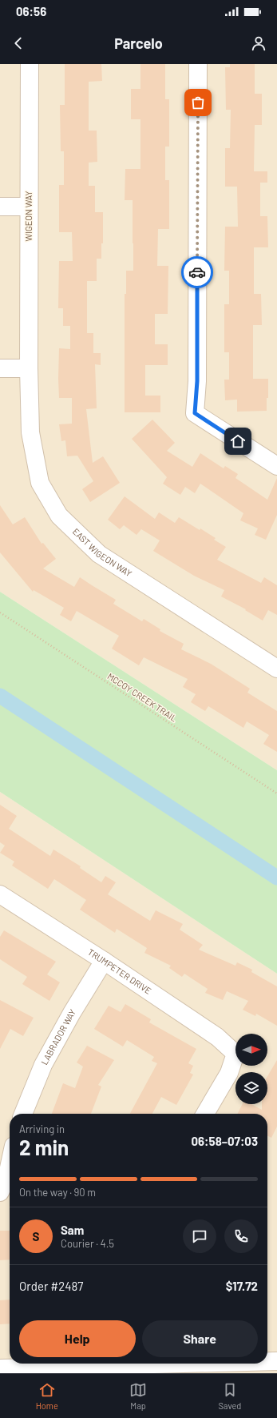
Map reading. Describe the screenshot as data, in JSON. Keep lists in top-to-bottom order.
{
  "streets": {
    "street": [
      "WIGEON WAY",
      "EAST WIGEON WAY",
      "TRUMPETER DRIVE",
      "LABRADOR WAY"
    ],
    "path": ["MCCOY CREEK TRAIL"]
  },
  "crossings": [
    ["WIGEON WAY", "EAST WIGEON WAY"],
    ["TRUMPETER DRIVE", "LABRADOR WAY"]
  ],
  "north": "right",
  "page": {
    "status": "06:56",
    "header": "Parcelo",
    "heading": ["2 min", "Arriving in", "06:58–07:03"],
    "panel": [
      "Sam",
      "Courier · 4.5",
      "Order #2487",
      "$17.72"
    ],
    "bar": "On the way · 90 m",
    "round": "S",
    "buttons": ["Help", "Share"],
    "tabs": ["Home", "Map", "Saved"]
  }
}
